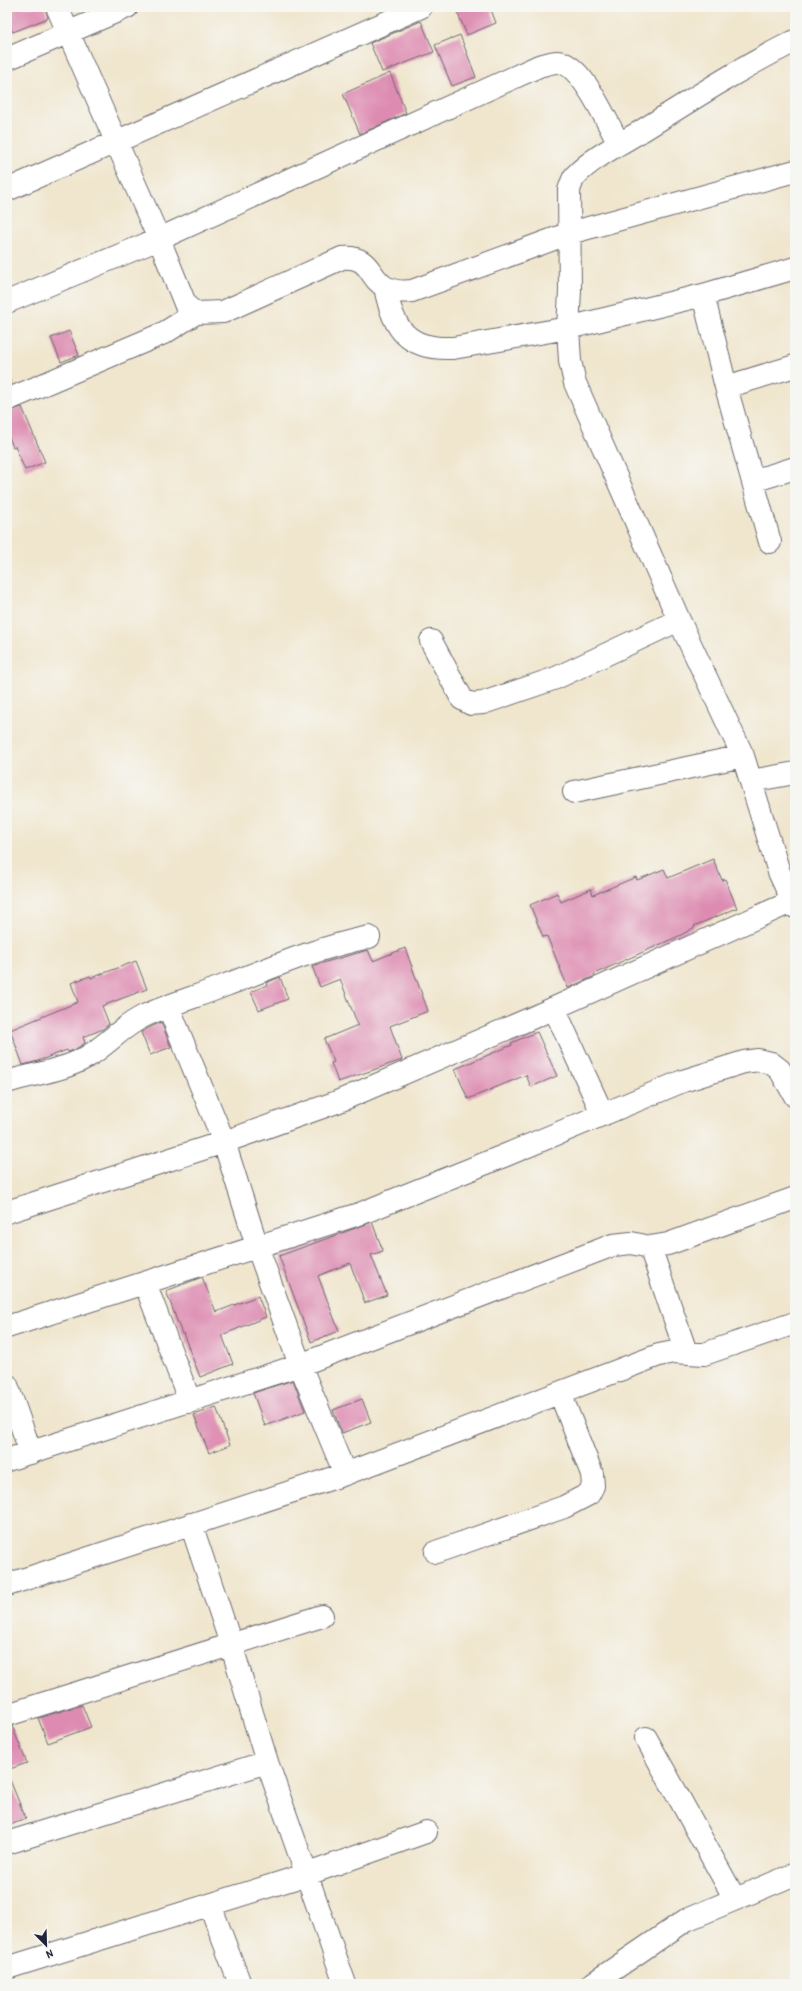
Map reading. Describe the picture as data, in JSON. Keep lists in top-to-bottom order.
{
  "north": "bottom right"
}
